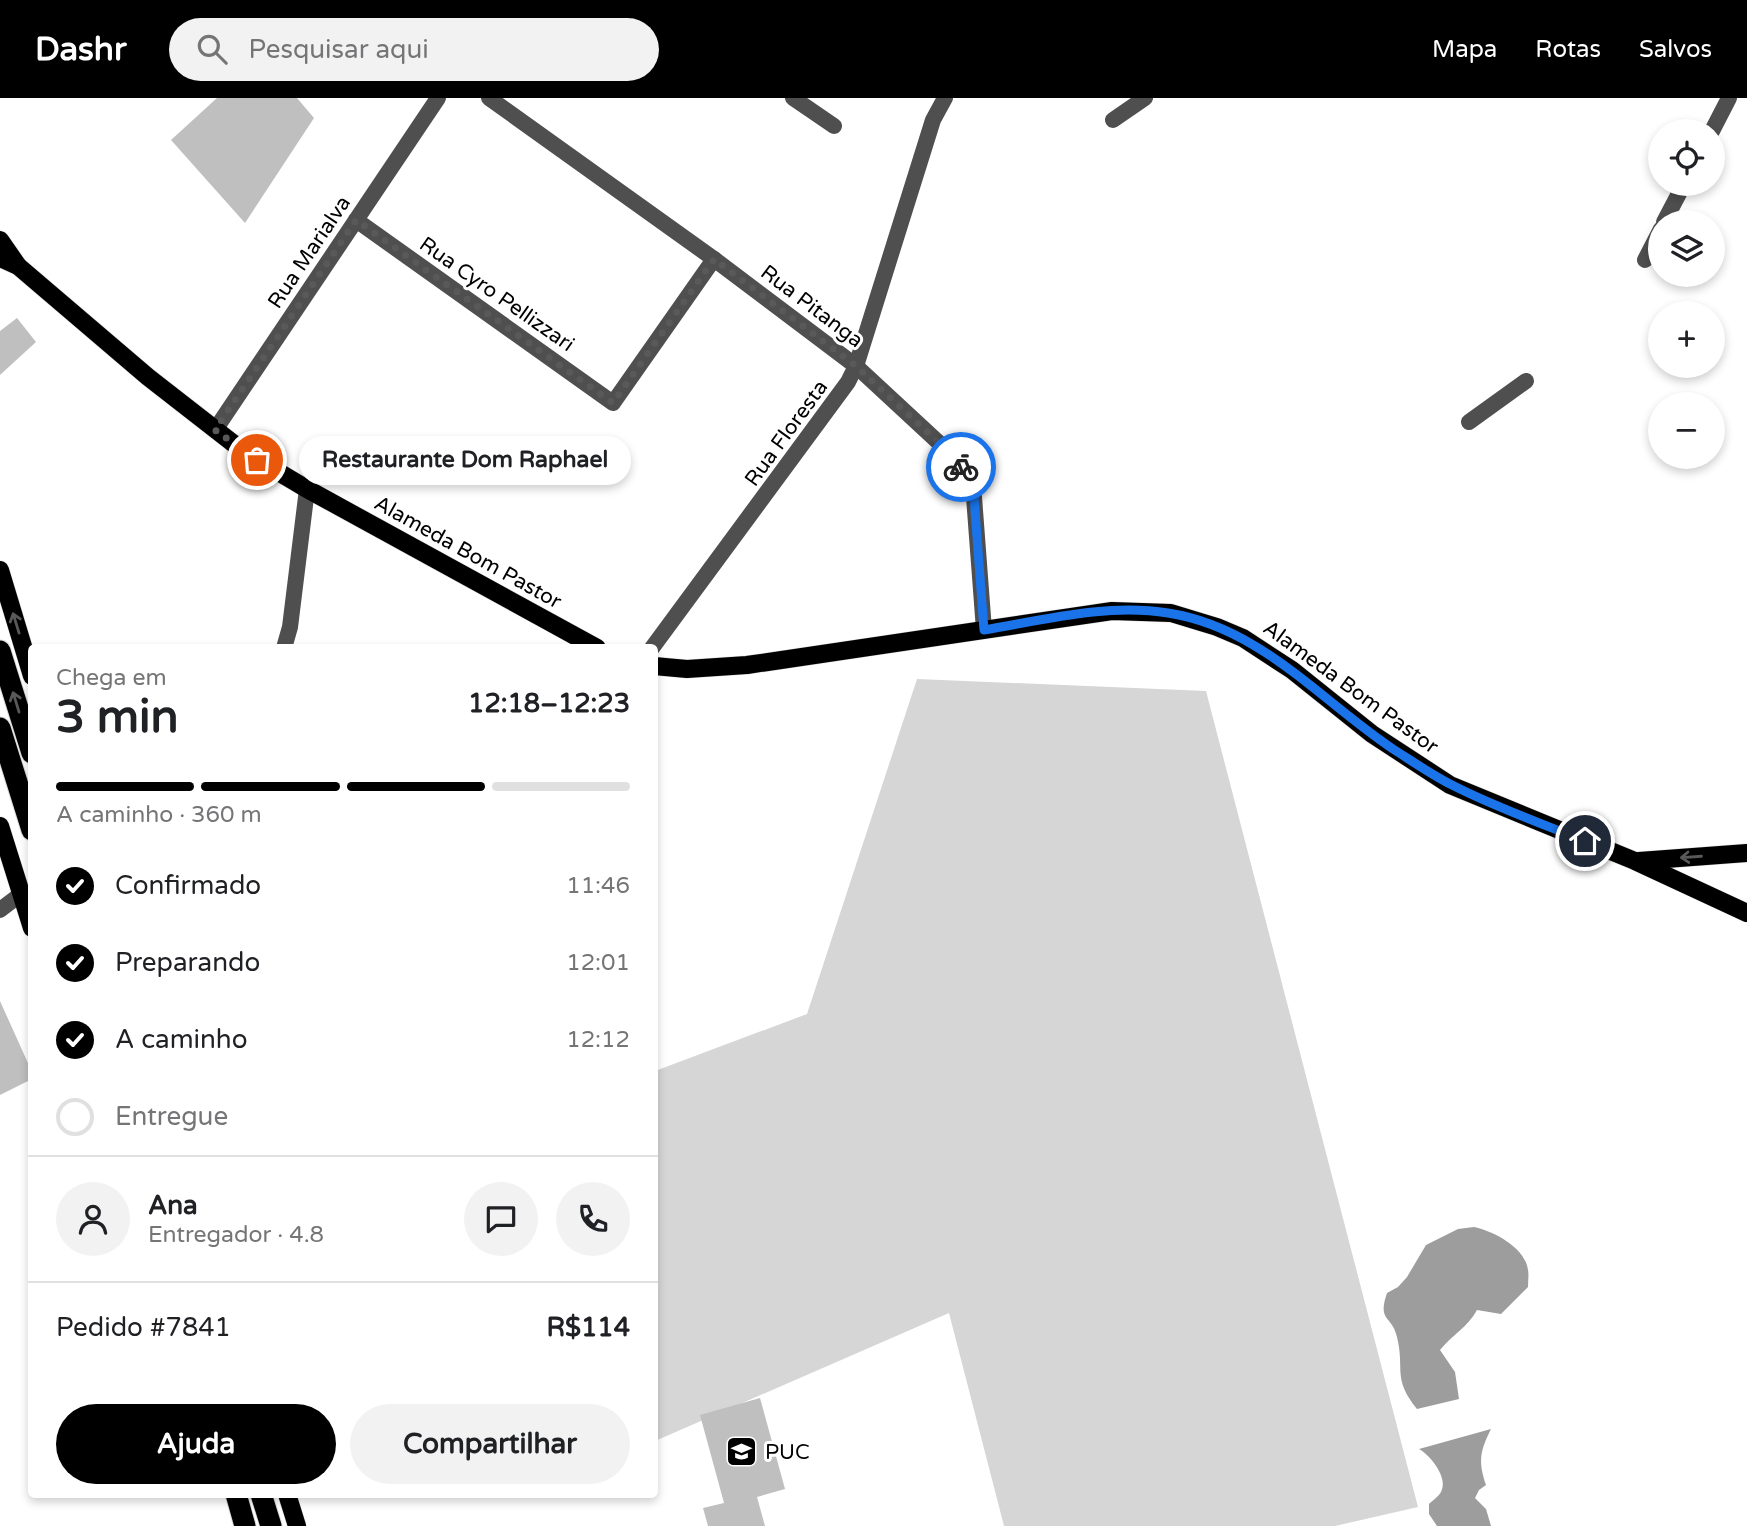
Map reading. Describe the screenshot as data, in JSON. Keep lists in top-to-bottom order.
{
  "streets": {
    "main road": ["Alameda Bom Pastor"],
    "street": [
      "Rua Marialva",
      "Rua Cyro Pellizzari",
      "Rua Pitanga",
      "Rua Floresta"
    ]
  },
  "crossings": [
    ["Rua Marialva", "Rua Cyro Pellizzari"],
    ["Rua Marialva", "Alameda Bom Pastor"],
    ["Rua Cyro Pellizzari", "Rua Pitanga"],
    ["Rua Pitanga", "Rua Floresta"],
    ["Rua Pitanga", "Alameda Bom Pastor"]
  ],
  "places": {
    "other": ["Restaurante Dom Raphael"],
    "school or university": ["PUC"]
  },
  "page": {
    "header": "Dashr",
    "search": "Pesquisar aqui",
    "nav": ["Mapa", "Rotas", "Salvos"],
    "map_buttons": ["+", "−"],
    "bubble": "Restaurante Dom Raphael",
    "heading": ["3 min", "Chega em", "12:18–12:23"],
    "panel": [
      "Ana",
      "Entregador · 4.8",
      "Pedido #7841",
      "R$114"
    ],
    "bar": "A caminho · 360 m",
    "list": [
      ["Confirmado", "11:46"],
      ["Preparando", "12:01"],
      ["A caminho", "12:12"],
      "Entregue"
    ],
    "buttons": ["Ajuda", "Compartilhar"]
  }
}
